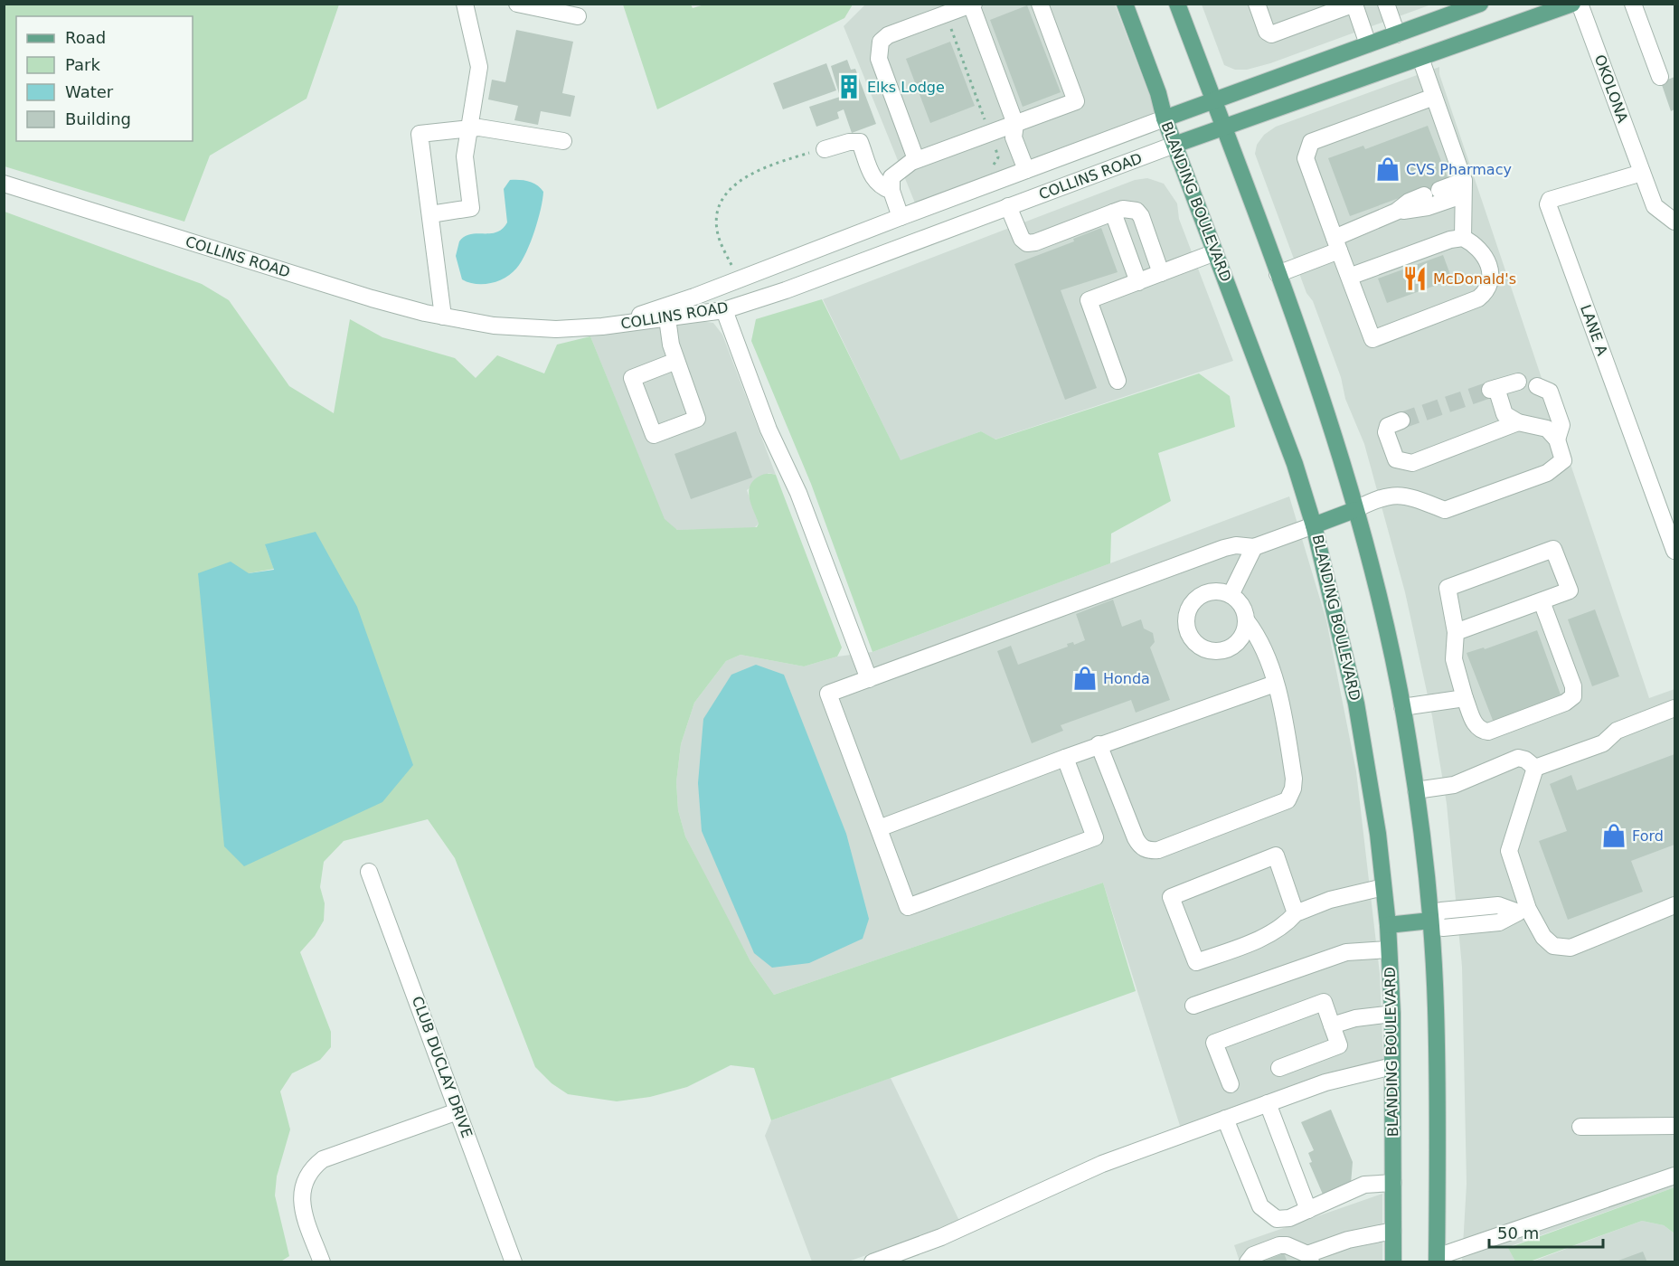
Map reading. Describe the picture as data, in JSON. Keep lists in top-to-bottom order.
{
  "streets": {
    "main road": ["COLLINS ROAD", "BLANDING BOULEVARD"],
    "street": ["OKOLONA", "LANE A", "CLUB DUCLAY DRIVE"]
  },
  "crossings": [
    ["OKOLONA", "LANE A"],
    ["COLLINS ROAD", "BLANDING BOULEVARD"]
  ],
  "places": {
    "building": ["Elks Lodge"],
    "shop": ["CVS Pharmacy", "Honda", "Ford"],
    "restaurant": ["McDonald's"]
  },
  "legend": [
    "Road",
    "Park",
    "Water",
    "Building"
  ],
  "scale_bar": "50 m"
}
